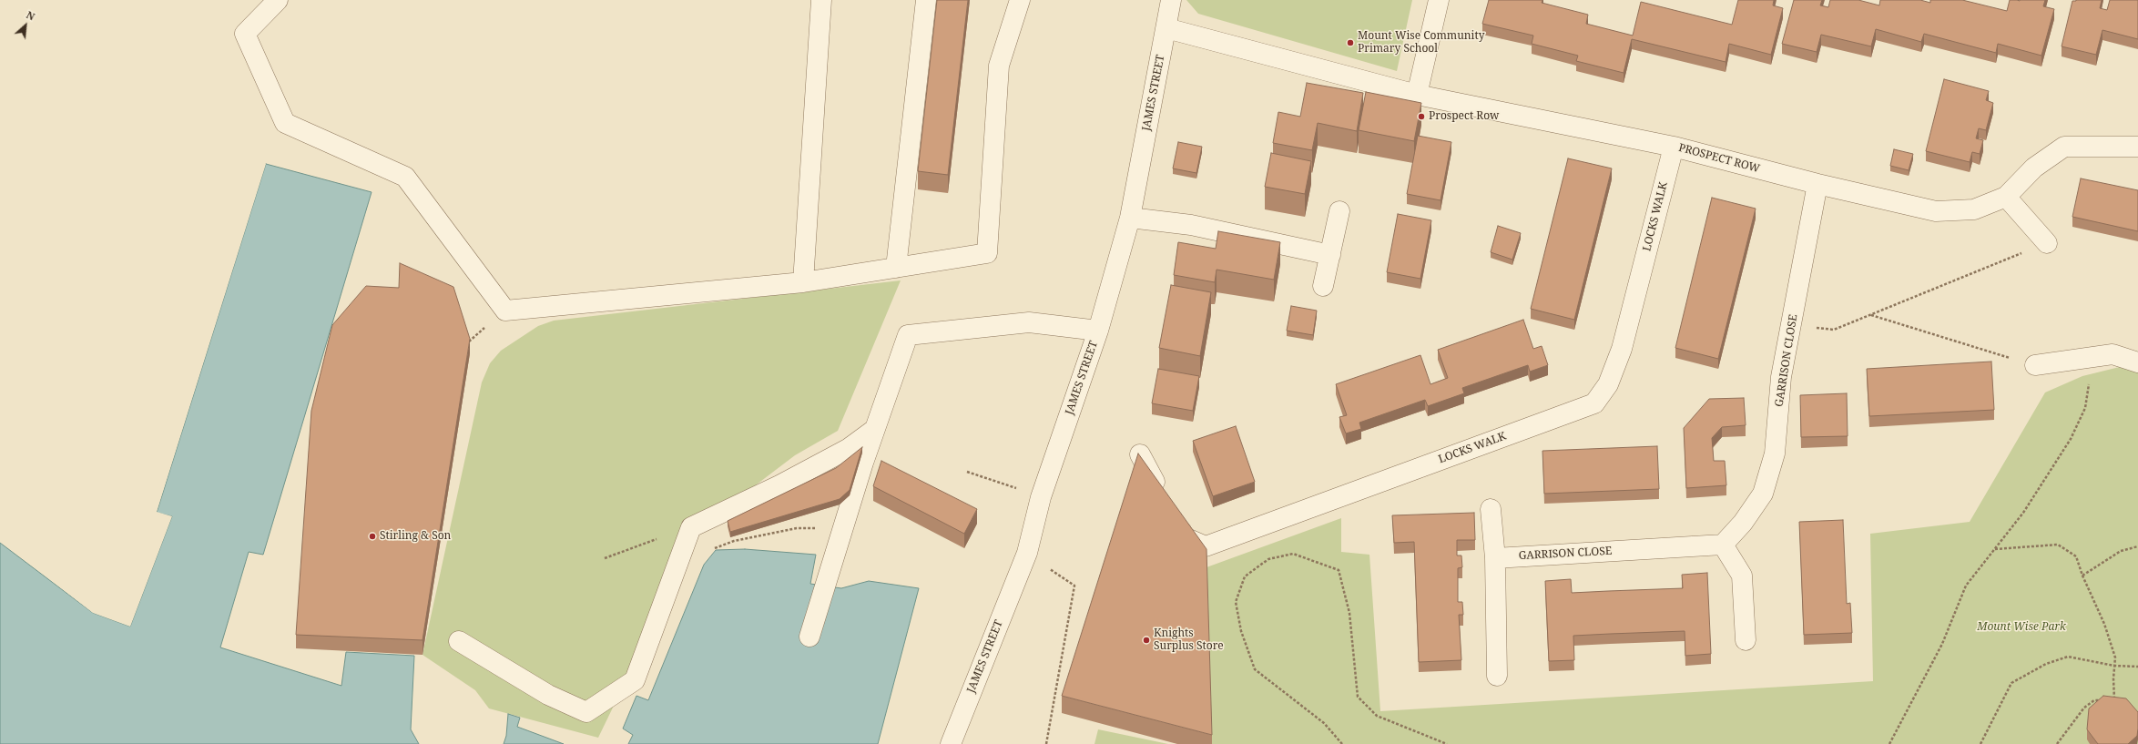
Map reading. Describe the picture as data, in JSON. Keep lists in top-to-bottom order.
{
  "streets": {
    "street": [
      "JAMES STREET",
      "PROSPECT ROW",
      "LOCKS WALK",
      "GARRISON CLOSE"
    ]
  },
  "crossings": [
    ["JAMES STREET", "PROSPECT ROW"],
    ["PROSPECT ROW", "LOCKS WALK"],
    ["PROSPECT ROW", "GARRISON CLOSE"]
  ],
  "parks": ["Mount Wise Park"],
  "places": [
    "Mount Wise Community Primary School",
    "Prospect Row",
    "Stirling & Son",
    "Knights Surplus Store"
  ],
  "north": "top right"
}
